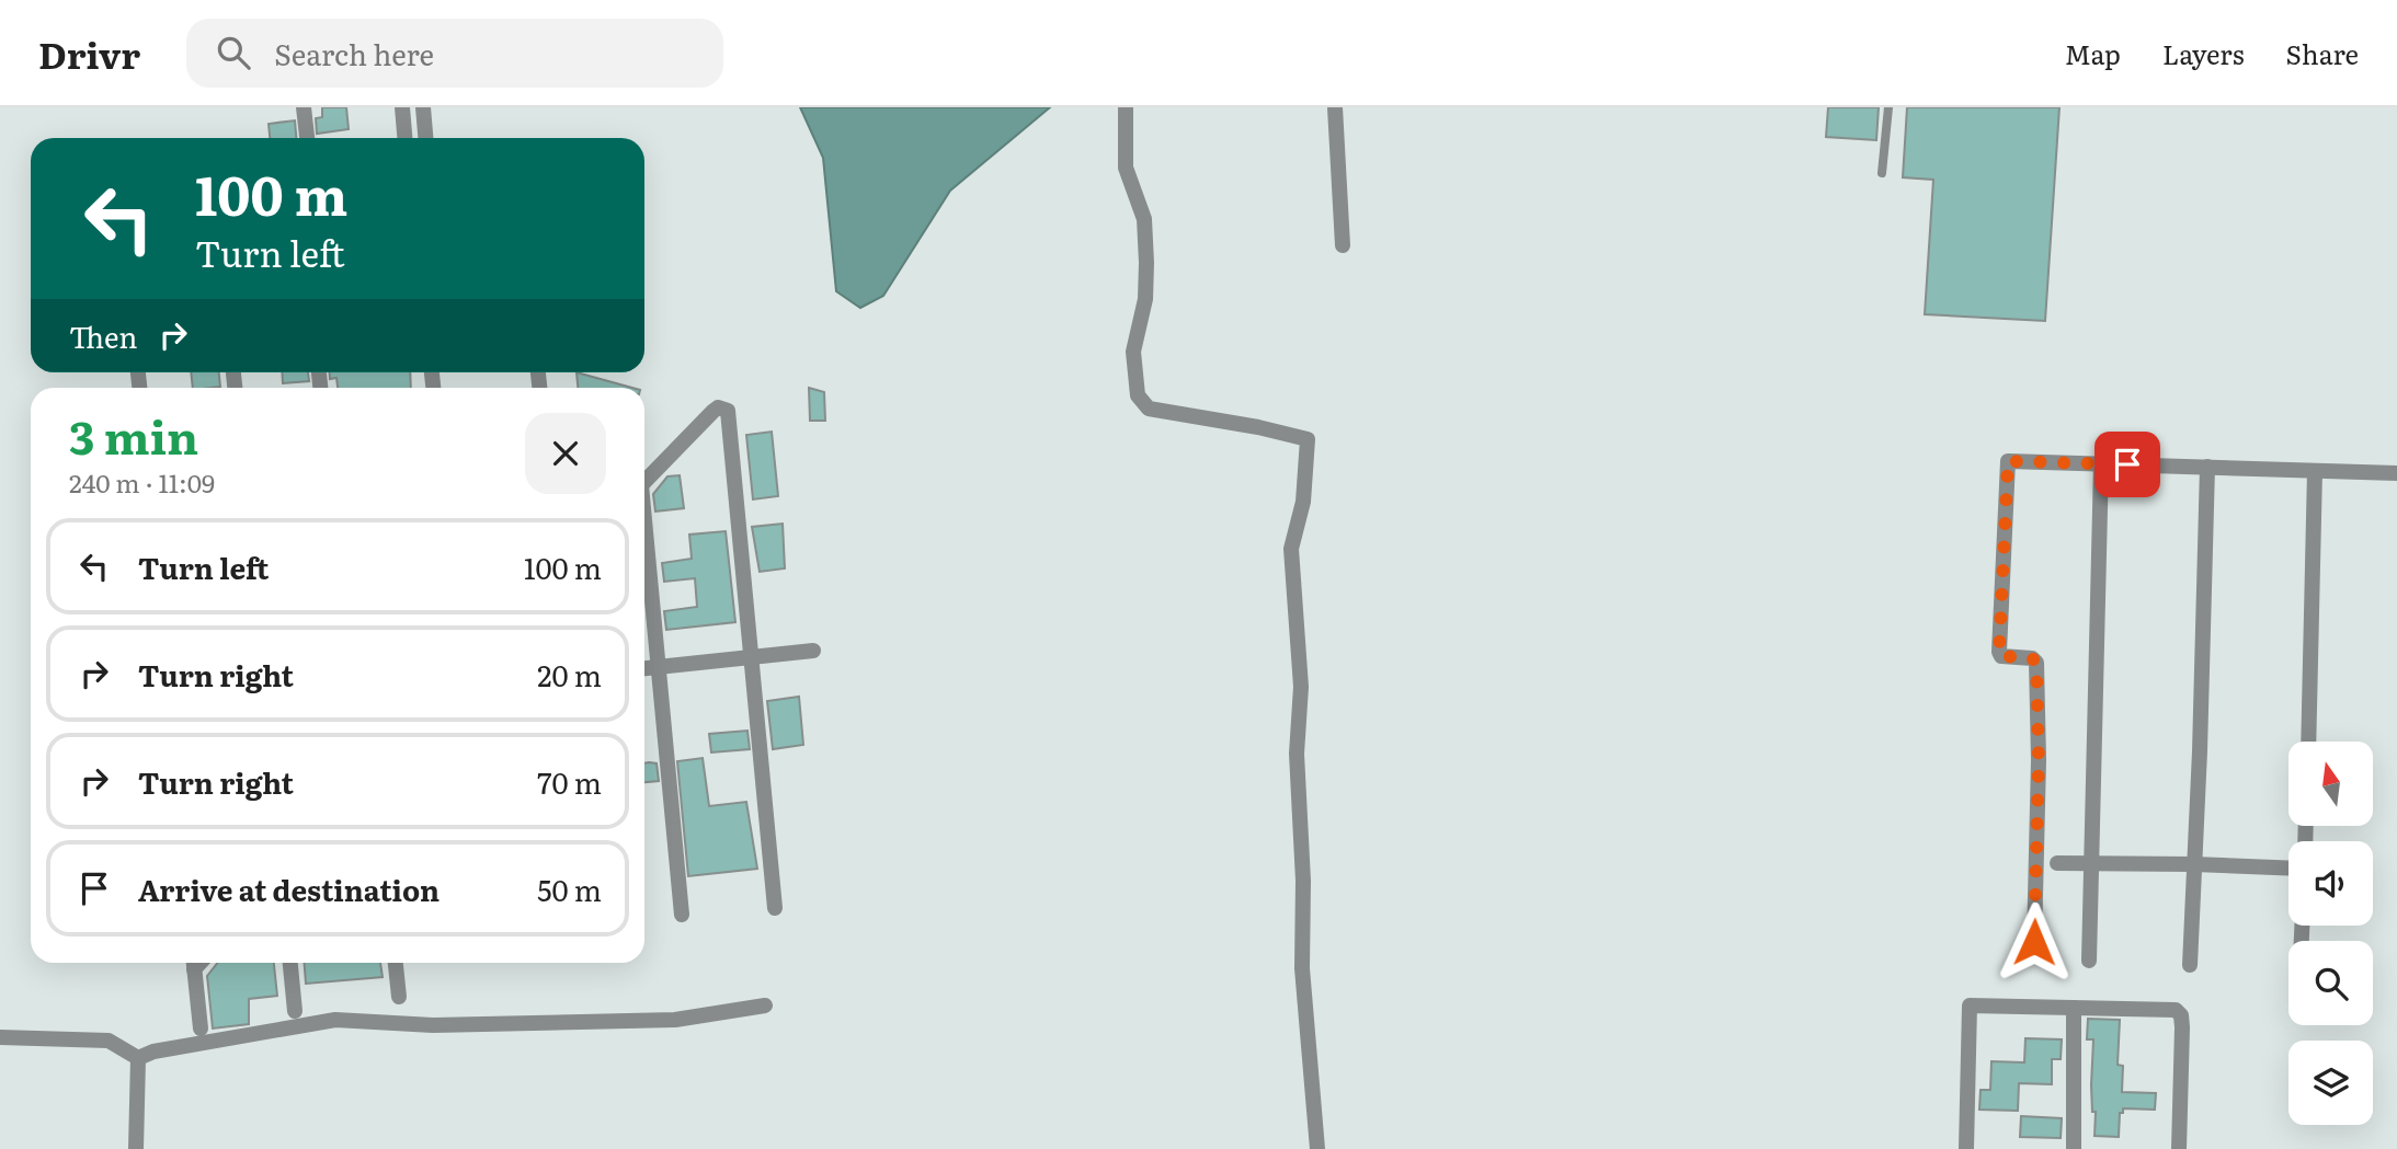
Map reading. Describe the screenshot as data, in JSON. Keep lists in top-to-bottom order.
{
  "north": "top",
  "page": {
    "header": "Drivr",
    "search": "Search here",
    "nav": ["Map", "Layers", "Share"],
    "turn": ["100 m", "Turn left"],
    "then": "Then",
    "heading": ["3 min", "240 m · 11:09"],
    "list": [
      {
        "name": "Turn left",
        "value": "100 m"
      },
      {
        "name": "Turn right",
        "value": "20 m"
      },
      {
        "name": "Turn right",
        "value": "70 m"
      },
      {
        "name": "Arrive at destination",
        "value": "50 m"
      }
    ]
  }
}
